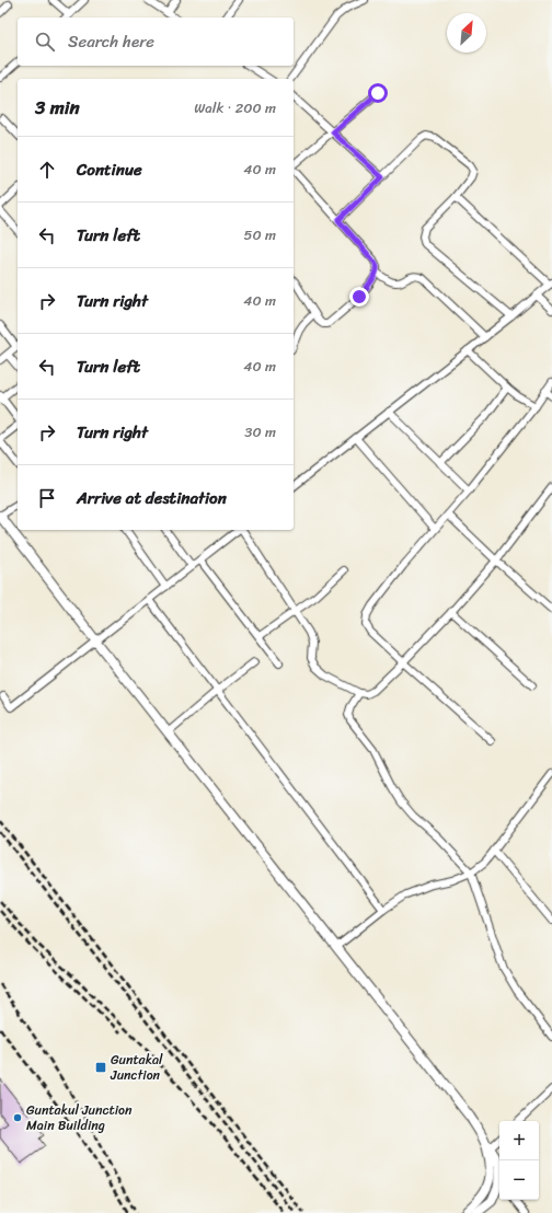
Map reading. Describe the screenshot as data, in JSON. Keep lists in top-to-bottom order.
{
  "places": {
    "transit": ["Guntakal Junction"],
    "other": ["Guntakul Junction Main Building"]
  },
  "north": "top right",
  "page": {
    "search": "Search here",
    "heading": ["3 min", "Walk · 200 m"],
    "list": [
      ["Continue", "40 m"],
      ["Turn left", "50 m"],
      ["Turn right", "40 m"],
      ["Turn left", "40 m"],
      ["Turn right", "30 m"],
      "Arrive at destination"
    ],
    "map_buttons": ["+", "−"]
  }
}
